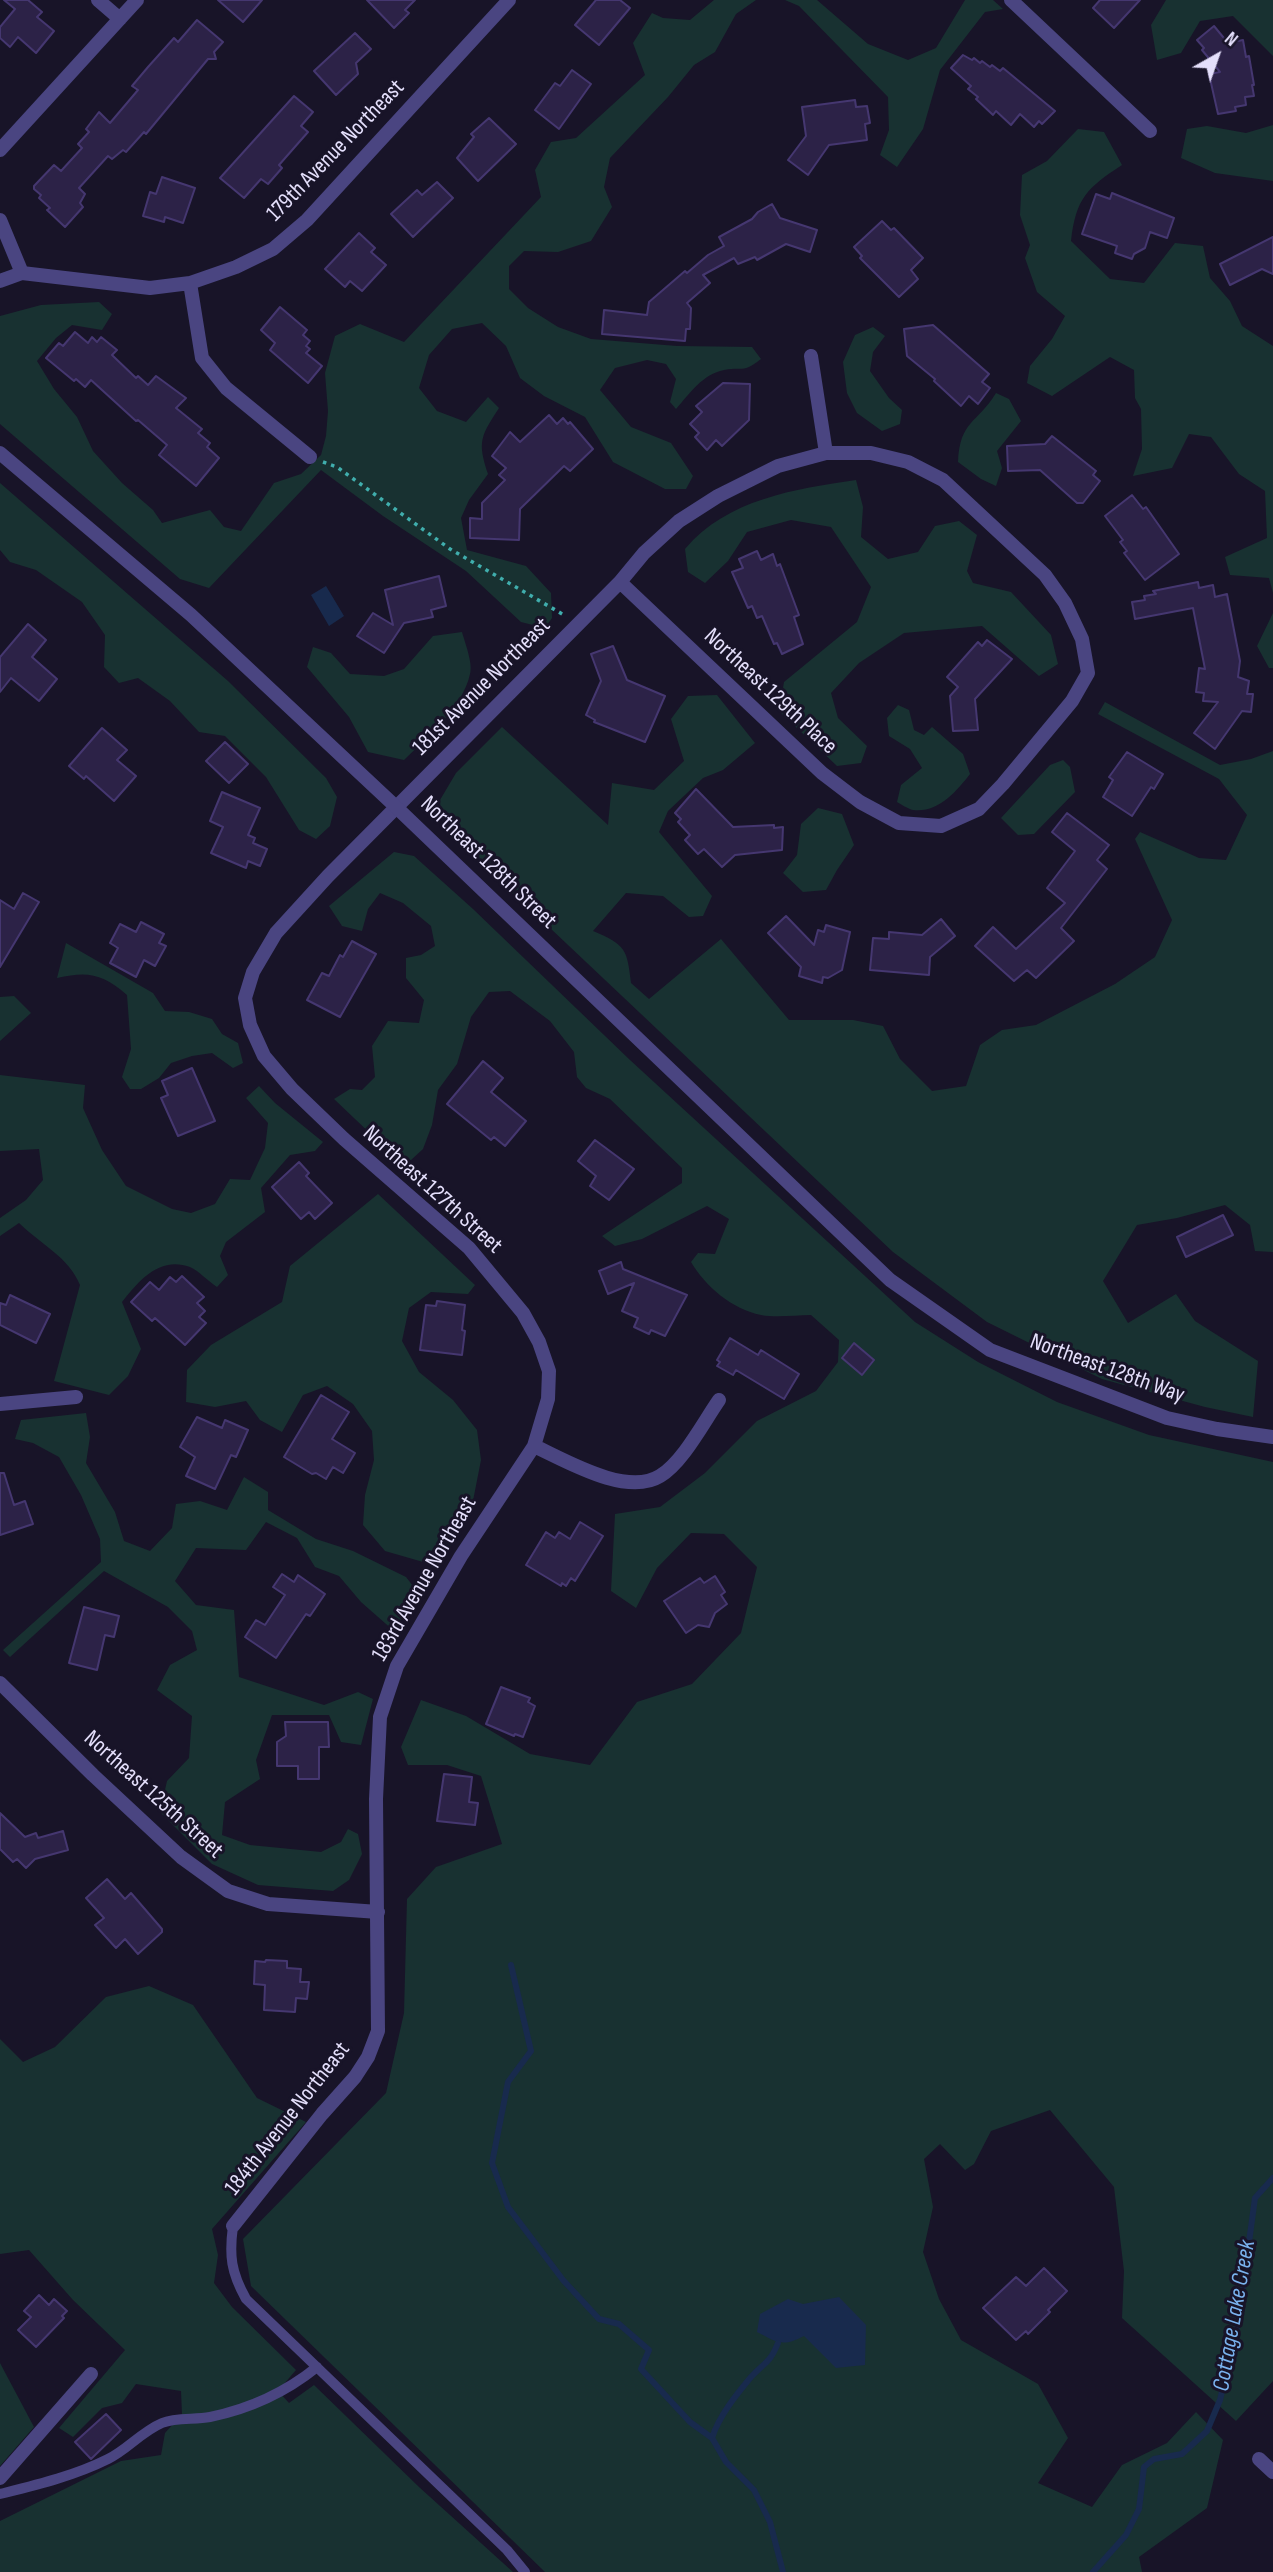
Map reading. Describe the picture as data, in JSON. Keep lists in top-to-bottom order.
{
  "streets": {
    "street": [
      "179th Avenue Northeast",
      "181st Avenue Northeast",
      "Northeast 129th Place",
      "Northeast 128th Street",
      "Northeast 127th Street",
      "Northeast 128th Way",
      "183rd Avenue Northeast",
      "Northeast 125th Street",
      "184th Avenue Northeast"
    ]
  },
  "crossings": [
    ["181st Avenue Northeast", "Northeast 129th Place"],
    ["181st Avenue Northeast", "Northeast 128th Street"],
    ["181st Avenue Northeast", "Northeast 127th Street"],
    ["Northeast 128th Street", "Northeast 128th Way"],
    ["Northeast 127th Street", "183rd Avenue Northeast"],
    ["183rd Avenue Northeast", "Northeast 125th Street"],
    ["183rd Avenue Northeast", "184th Avenue Northeast"],
    ["Northeast 125th Street", "184th Avenue Northeast"]
  ],
  "water": ["Cottage Lake Creek"],
  "north": "top right"
}
